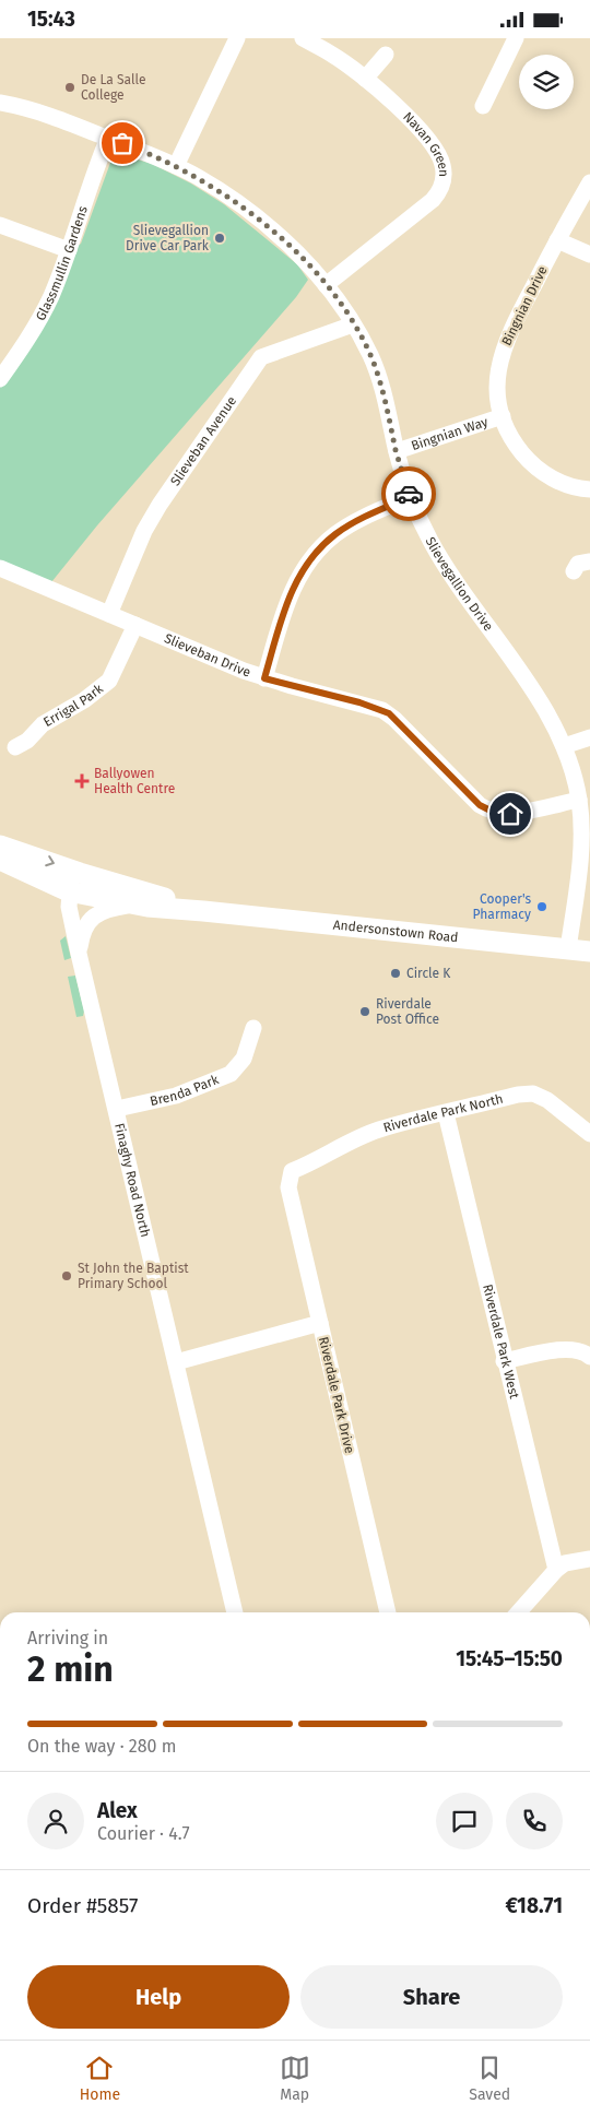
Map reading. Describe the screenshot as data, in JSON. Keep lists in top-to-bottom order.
{
  "streets": {
    "main road": ["Andersonstown Road"],
    "street": [
      "Navan Green",
      "Glassmullin Gardens",
      "Bingnian Drive",
      "Bingnian Way",
      "Slieveban Avenue",
      "Slievegallion Drive",
      "Slieveban Drive",
      "Errigal Park",
      "Brenda Park",
      "Riverdale Park North",
      "Finaghy Road North",
      "Riverdale Park West",
      "Riverdale Park Drive"
    ]
  },
  "crossings": [
    ["Navan Green", "Slievegallion Drive"],
    ["Glassmullin Gardens", "Slievegallion Drive"],
    ["Bingnian Drive", "Bingnian Way"],
    ["Bingnian Way", "Slievegallion Drive"],
    ["Slieveban Avenue", "Slievegallion Drive"],
    ["Slieveban Avenue", "Slieveban Drive"],
    ["Slievegallion Drive", "Slieveban Drive"],
    ["Slievegallion Drive", "Andersonstown Road"],
    ["Slieveban Drive", "Errigal Park"],
    ["Andersonstown Road", "Finaghy Road North"],
    ["Brenda Park", "Finaghy Road North"],
    ["Riverdale Park North", "Riverdale Park West"],
    ["Riverdale Park North", "Riverdale Park Drive"]
  ],
  "places": {
    "other": [
      "De La Salle College",
      "Slievegallion Drive Car Park",
      "Cooper's Pharmacy",
      "Circle K",
      "Riverdale Post Office",
      "St John the Baptist Primary School"
    ],
    "health": ["Ballyowen Health Centre"]
  },
  "page": {
    "status": "15:43",
    "heading": ["2 min", "Arriving in", "15:45–15:50"],
    "panel": [
      "Alex",
      "Courier · 4.7",
      "Order #5857",
      "€18.71"
    ],
    "bar": "On the way · 280 m",
    "buttons": ["Help", "Share"],
    "tabs": ["Home", "Map", "Saved"]
  }
}
